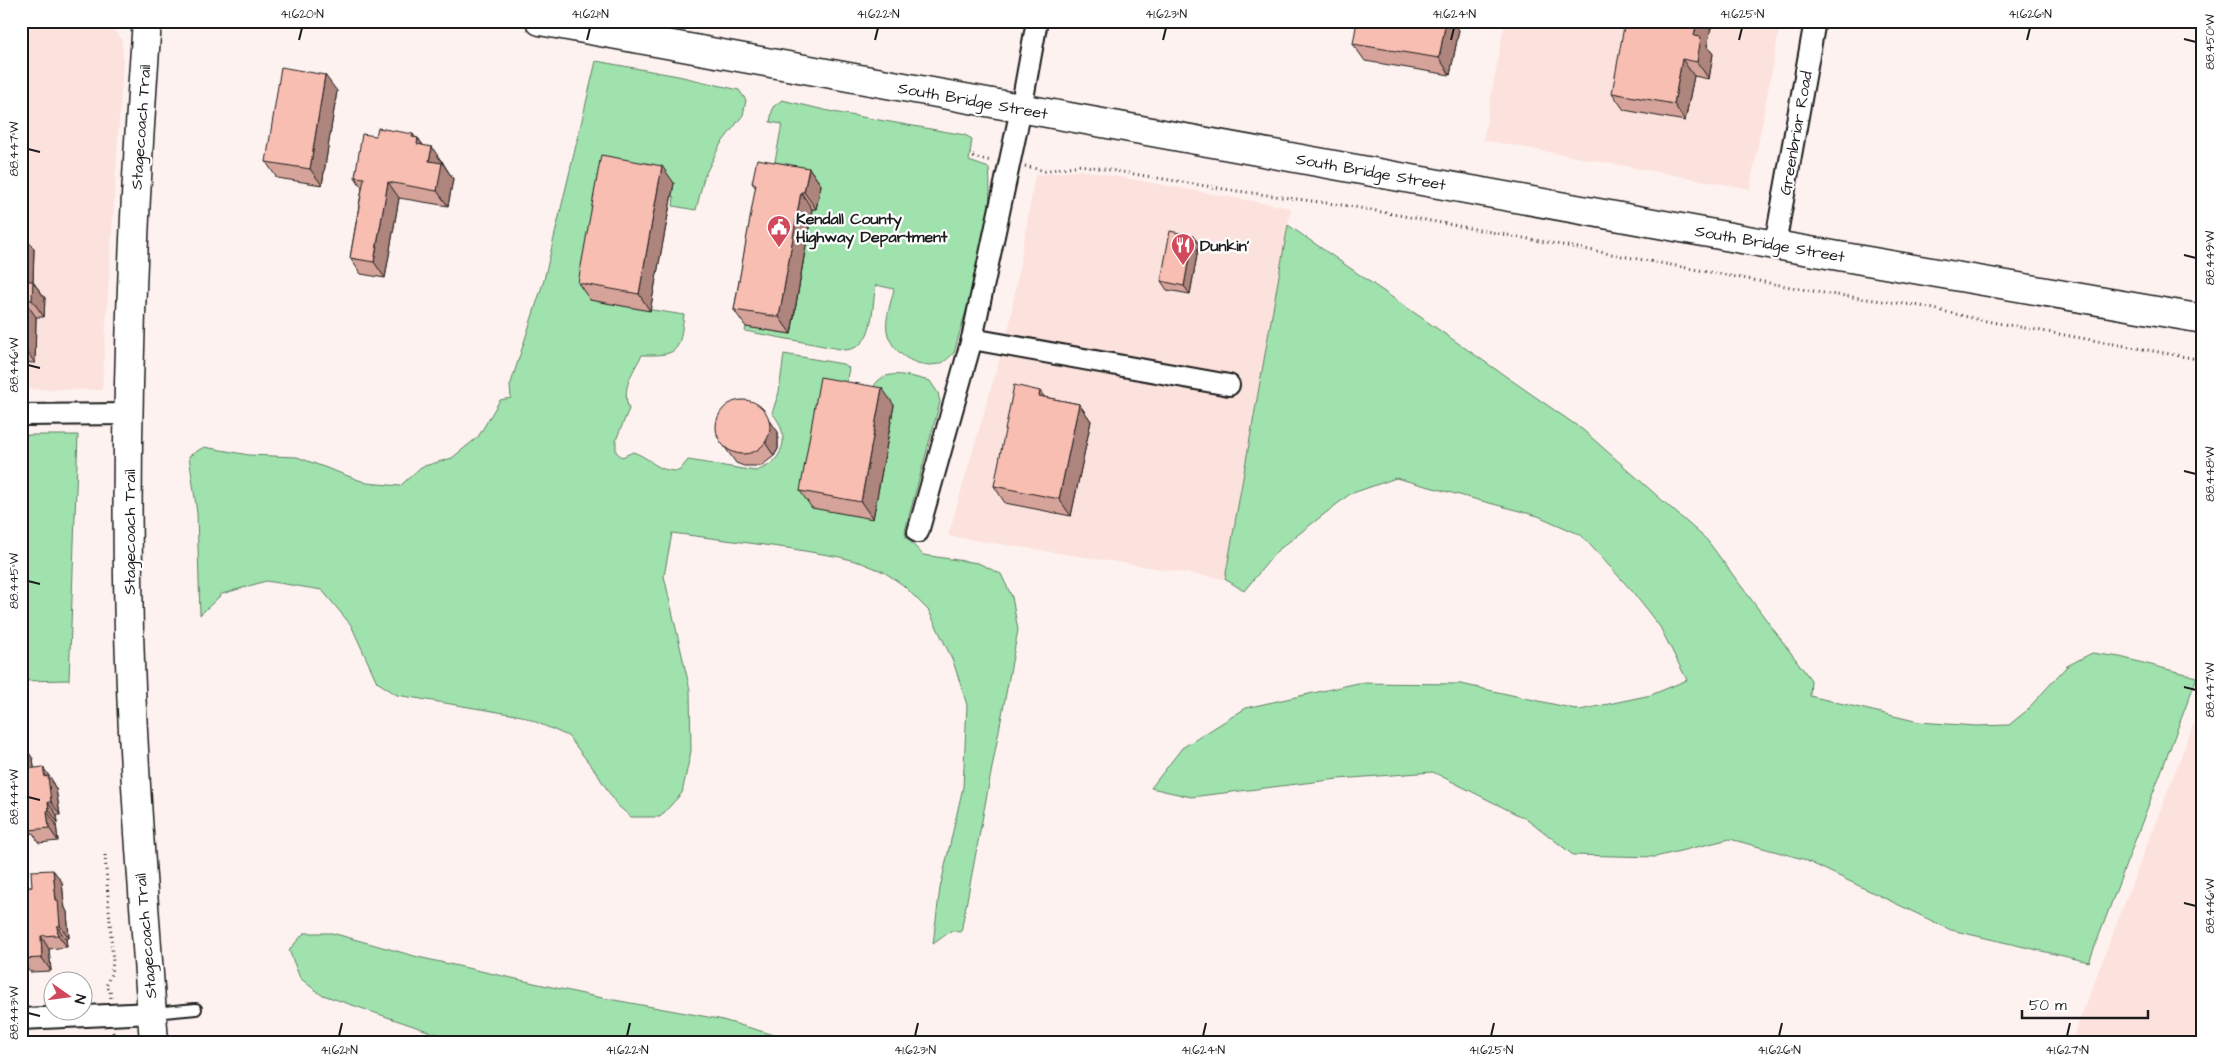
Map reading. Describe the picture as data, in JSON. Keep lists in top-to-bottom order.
{
  "streets": {
    "main road": ["South Bridge Street", "Stagecoach Trail"],
    "street": ["Greenbriar Road"]
  },
  "crossings": [
    ["South Bridge Street", "Greenbriar Road"]
  ],
  "places": {
    "public building": ["Kendall County Highway Department"],
    "restaurant": ["Dunkin'"]
  },
  "scale_bar": "50 m",
  "north": "right",
  "coordinates": [
    "41.620°N",
    "41.621°N",
    "41.622°N",
    "41.623°N",
    "41.624°N",
    "41.625°N",
    "41.626°N",
    "88.450°W",
    "88.447°W",
    "88.449°W",
    "88.446°W",
    "88.448°W",
    "88.445°W",
    "88.444°W",
    "88.443°W",
    "41.627°N"
  ]
}
